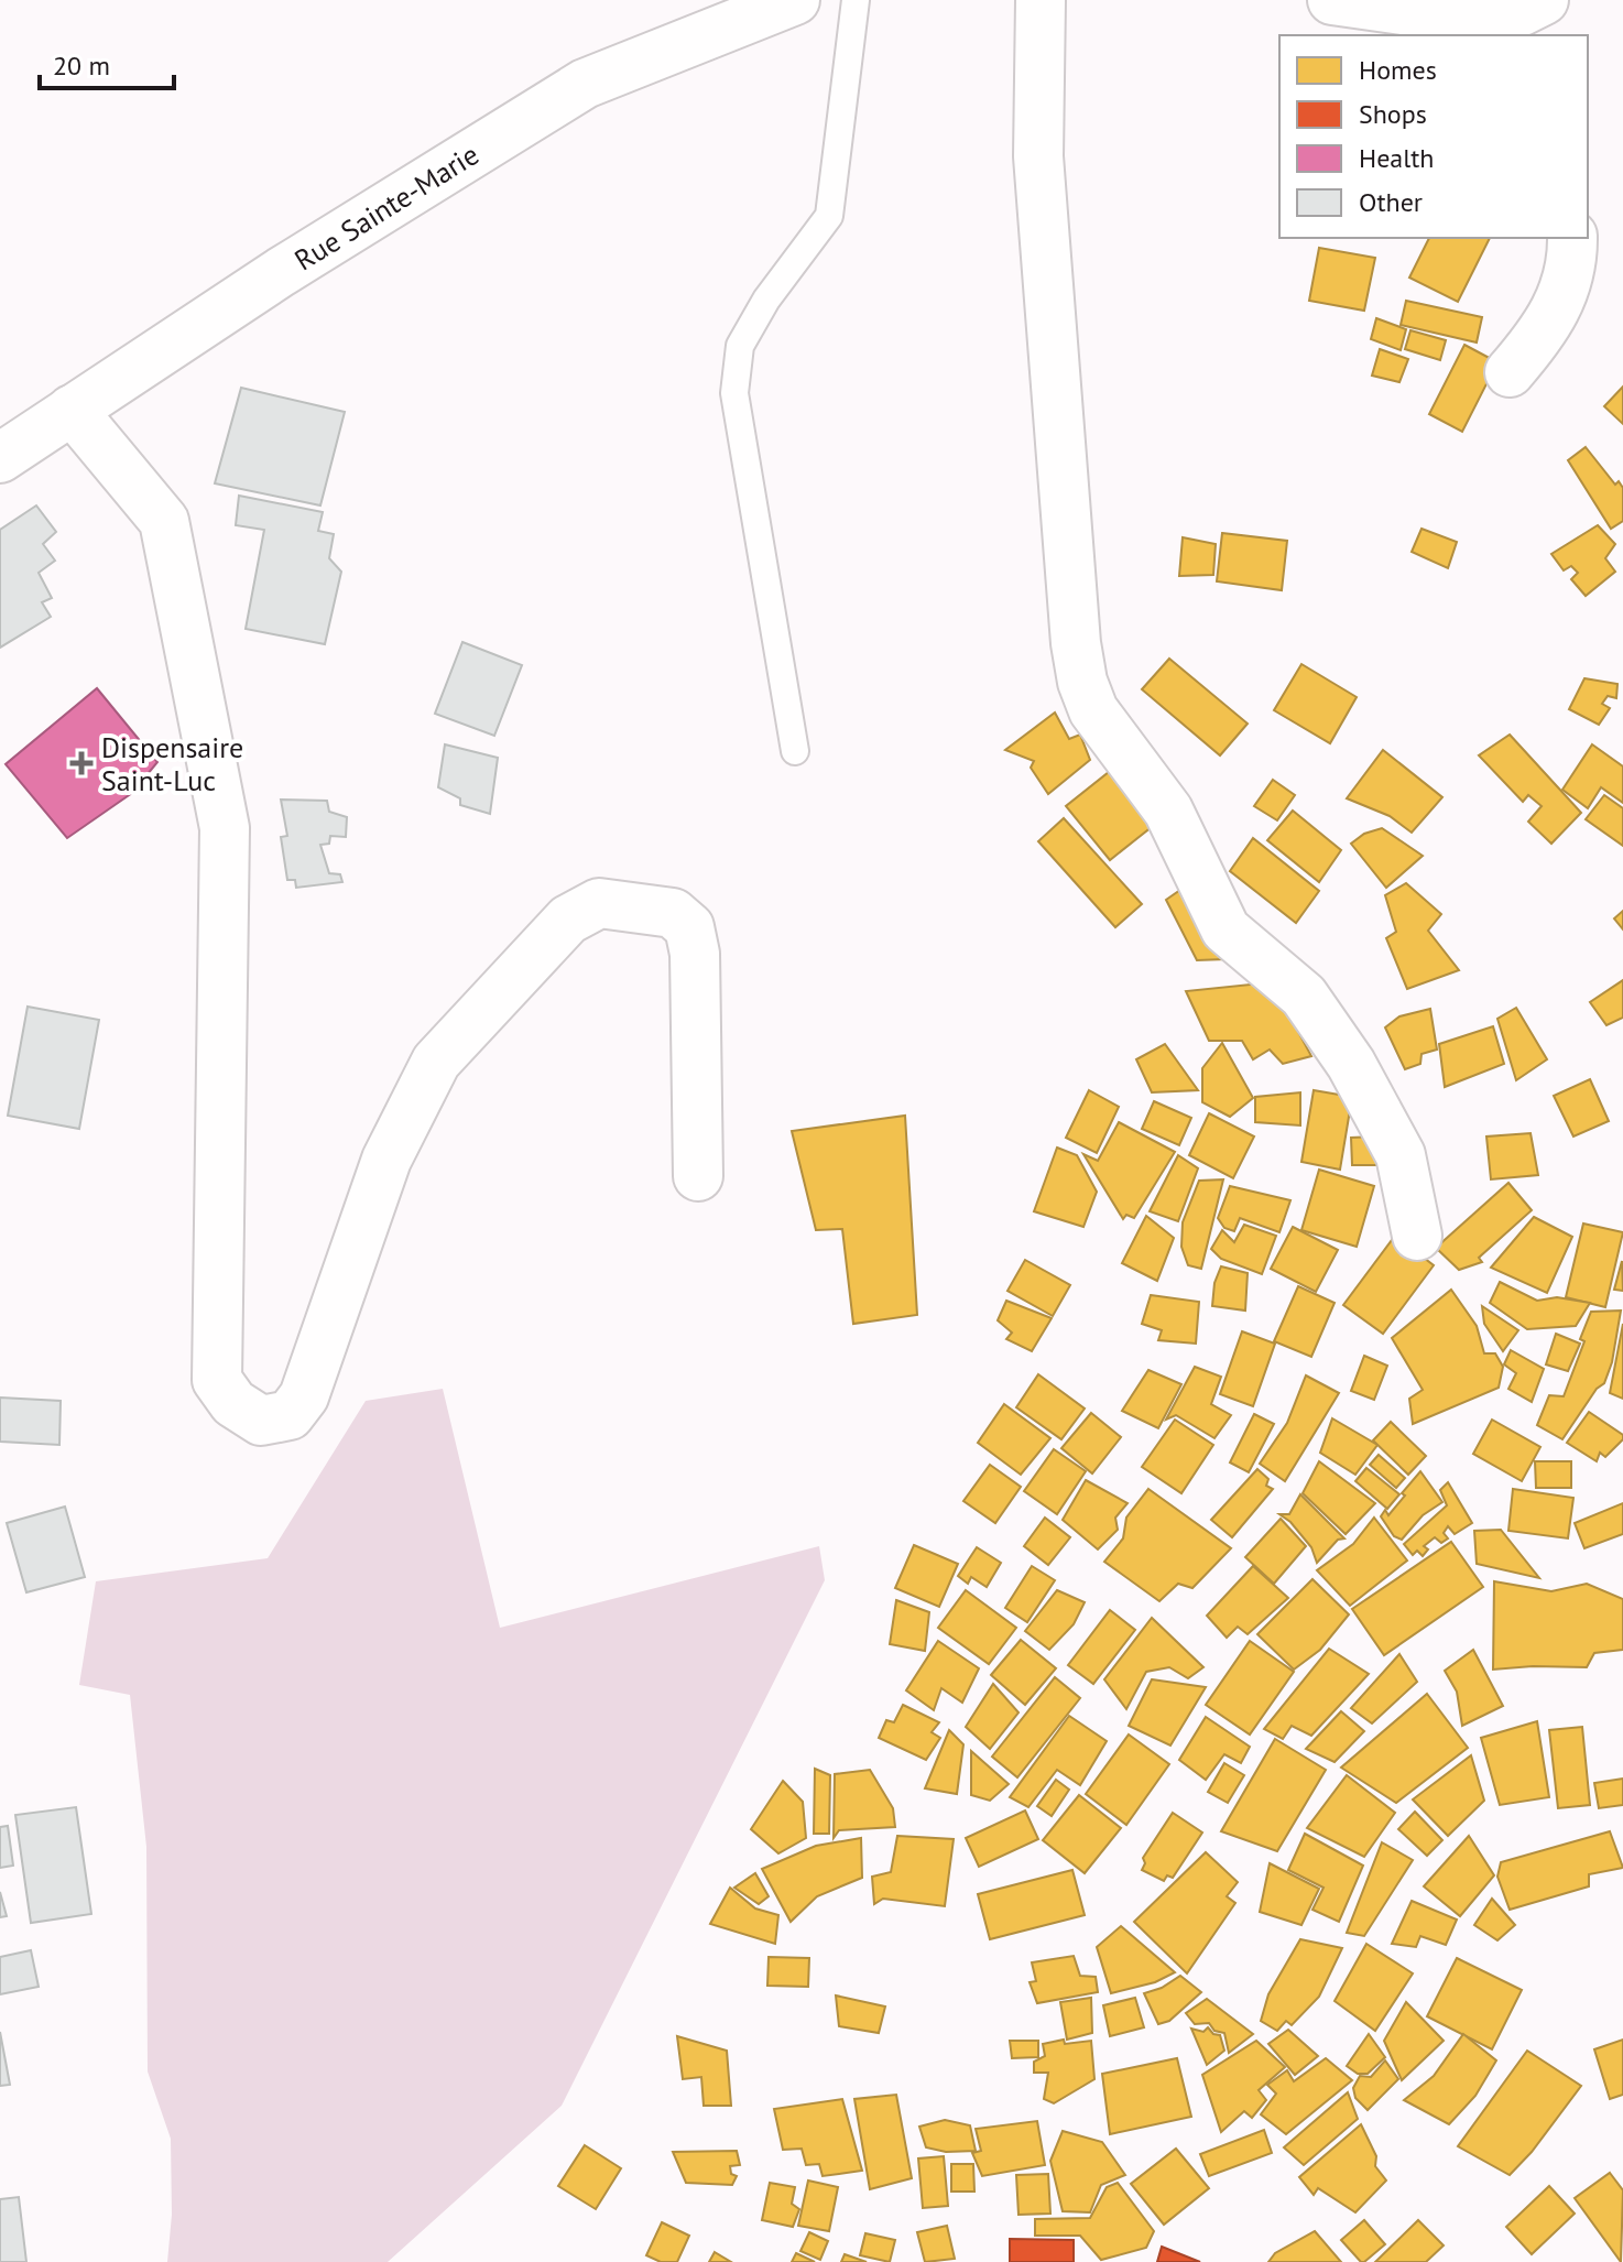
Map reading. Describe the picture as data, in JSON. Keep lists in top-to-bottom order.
{
  "streets": {
    "street": ["Rue Sainte-Marie"]
  },
  "places": {
    "health": ["Dispensaire Saint-Luc"]
  },
  "legend": [
    "Homes",
    "Shops",
    "Health",
    "Other"
  ],
  "scale_bar": "20 m"
}
